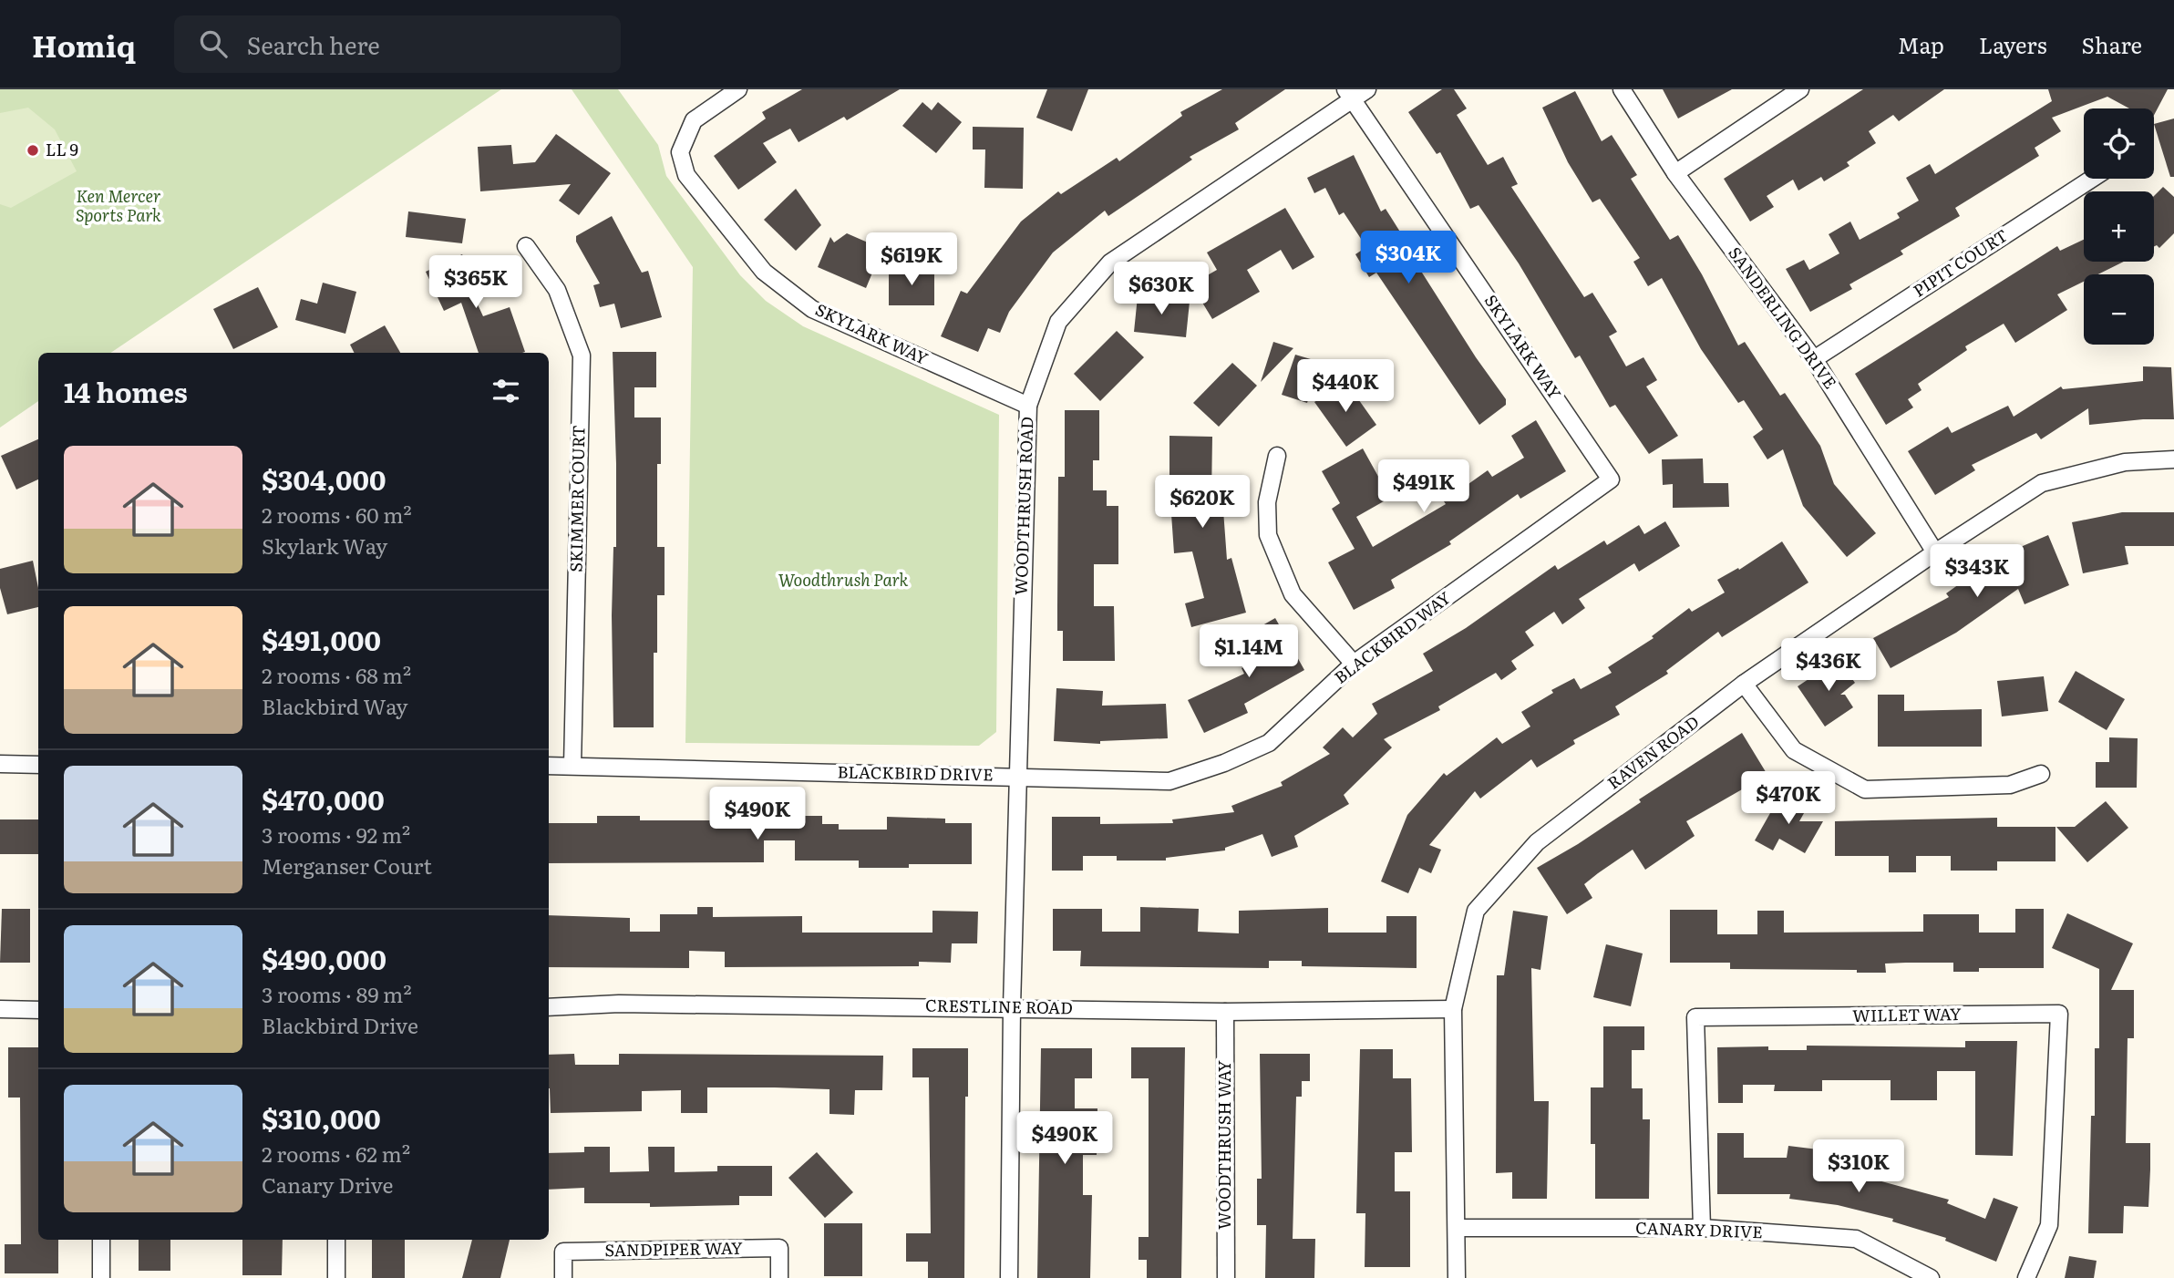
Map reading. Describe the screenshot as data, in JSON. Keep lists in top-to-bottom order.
{
  "streets": {
    "street": [
      "PIPIT COURT",
      "SANDERLING DRIVE",
      "SKYLARK WAY",
      "SKIMMER COURT",
      "WOODTHRUSH ROAD",
      "BLACKBIRD WAY",
      "RAVEN ROAD",
      "BLACKBIRD DRIVE",
      "CRESTLINE ROAD",
      "WILLET WAY",
      "WOODTHRUSH WAY",
      "CANARY DRIVE",
      "SANDPIPER WAY"
    ]
  },
  "crossings": [
    ["PIPIT COURT", "SANDERLING DRIVE"],
    ["SANDERLING DRIVE", "RAVEN ROAD"],
    ["SKYLARK WAY", "WOODTHRUSH ROAD"],
    ["SKYLARK WAY", "BLACKBIRD WAY"],
    ["SKIMMER COURT", "BLACKBIRD DRIVE"],
    ["WOODTHRUSH ROAD", "BLACKBIRD WAY"],
    ["WOODTHRUSH ROAD", "BLACKBIRD DRIVE"],
    ["WOODTHRUSH ROAD", "CRESTLINE ROAD"],
    ["BLACKBIRD WAY", "BLACKBIRD DRIVE"],
    ["RAVEN ROAD", "CRESTLINE ROAD"],
    ["RAVEN ROAD", "CANARY DRIVE"],
    ["CRESTLINE ROAD", "WOODTHRUSH WAY"],
    ["WILLET WAY", "CANARY DRIVE"]
  ],
  "parks": ["Ken Mercer Sports Park", "Woodthrush Park"],
  "places": ["LL 9"],
  "page": {
    "header": "Homiq",
    "search": "Search here",
    "nav": ["Map", "Layers", "Share"],
    "map_buttons": ["+", "−"],
    "price": [
      "$304K",
      "$619K",
      "$365K",
      "$630K",
      "$440K",
      "$491K",
      "$620K",
      "$343K",
      "$1.14M",
      "$436K",
      "$470K",
      "$490K",
      "$490K",
      "$310K"
    ],
    "heading": "14 homes",
    "list": [
      {
        "name": "$304,000",
        "note": "2 rooms · 60 m² · Skylark Way"
      },
      {
        "name": "$491,000",
        "note": "2 rooms · 68 m² · Blackbird Way"
      },
      {
        "name": "$470,000",
        "note": "3 rooms · 92 m² · Merganser Court"
      },
      {
        "name": "$490,000",
        "note": "3 rooms · 89 m² · Blackbird Drive"
      },
      {
        "name": "$310,000",
        "note": "2 rooms · 62 m² · Canary Drive"
      }
    ]
  }
}
